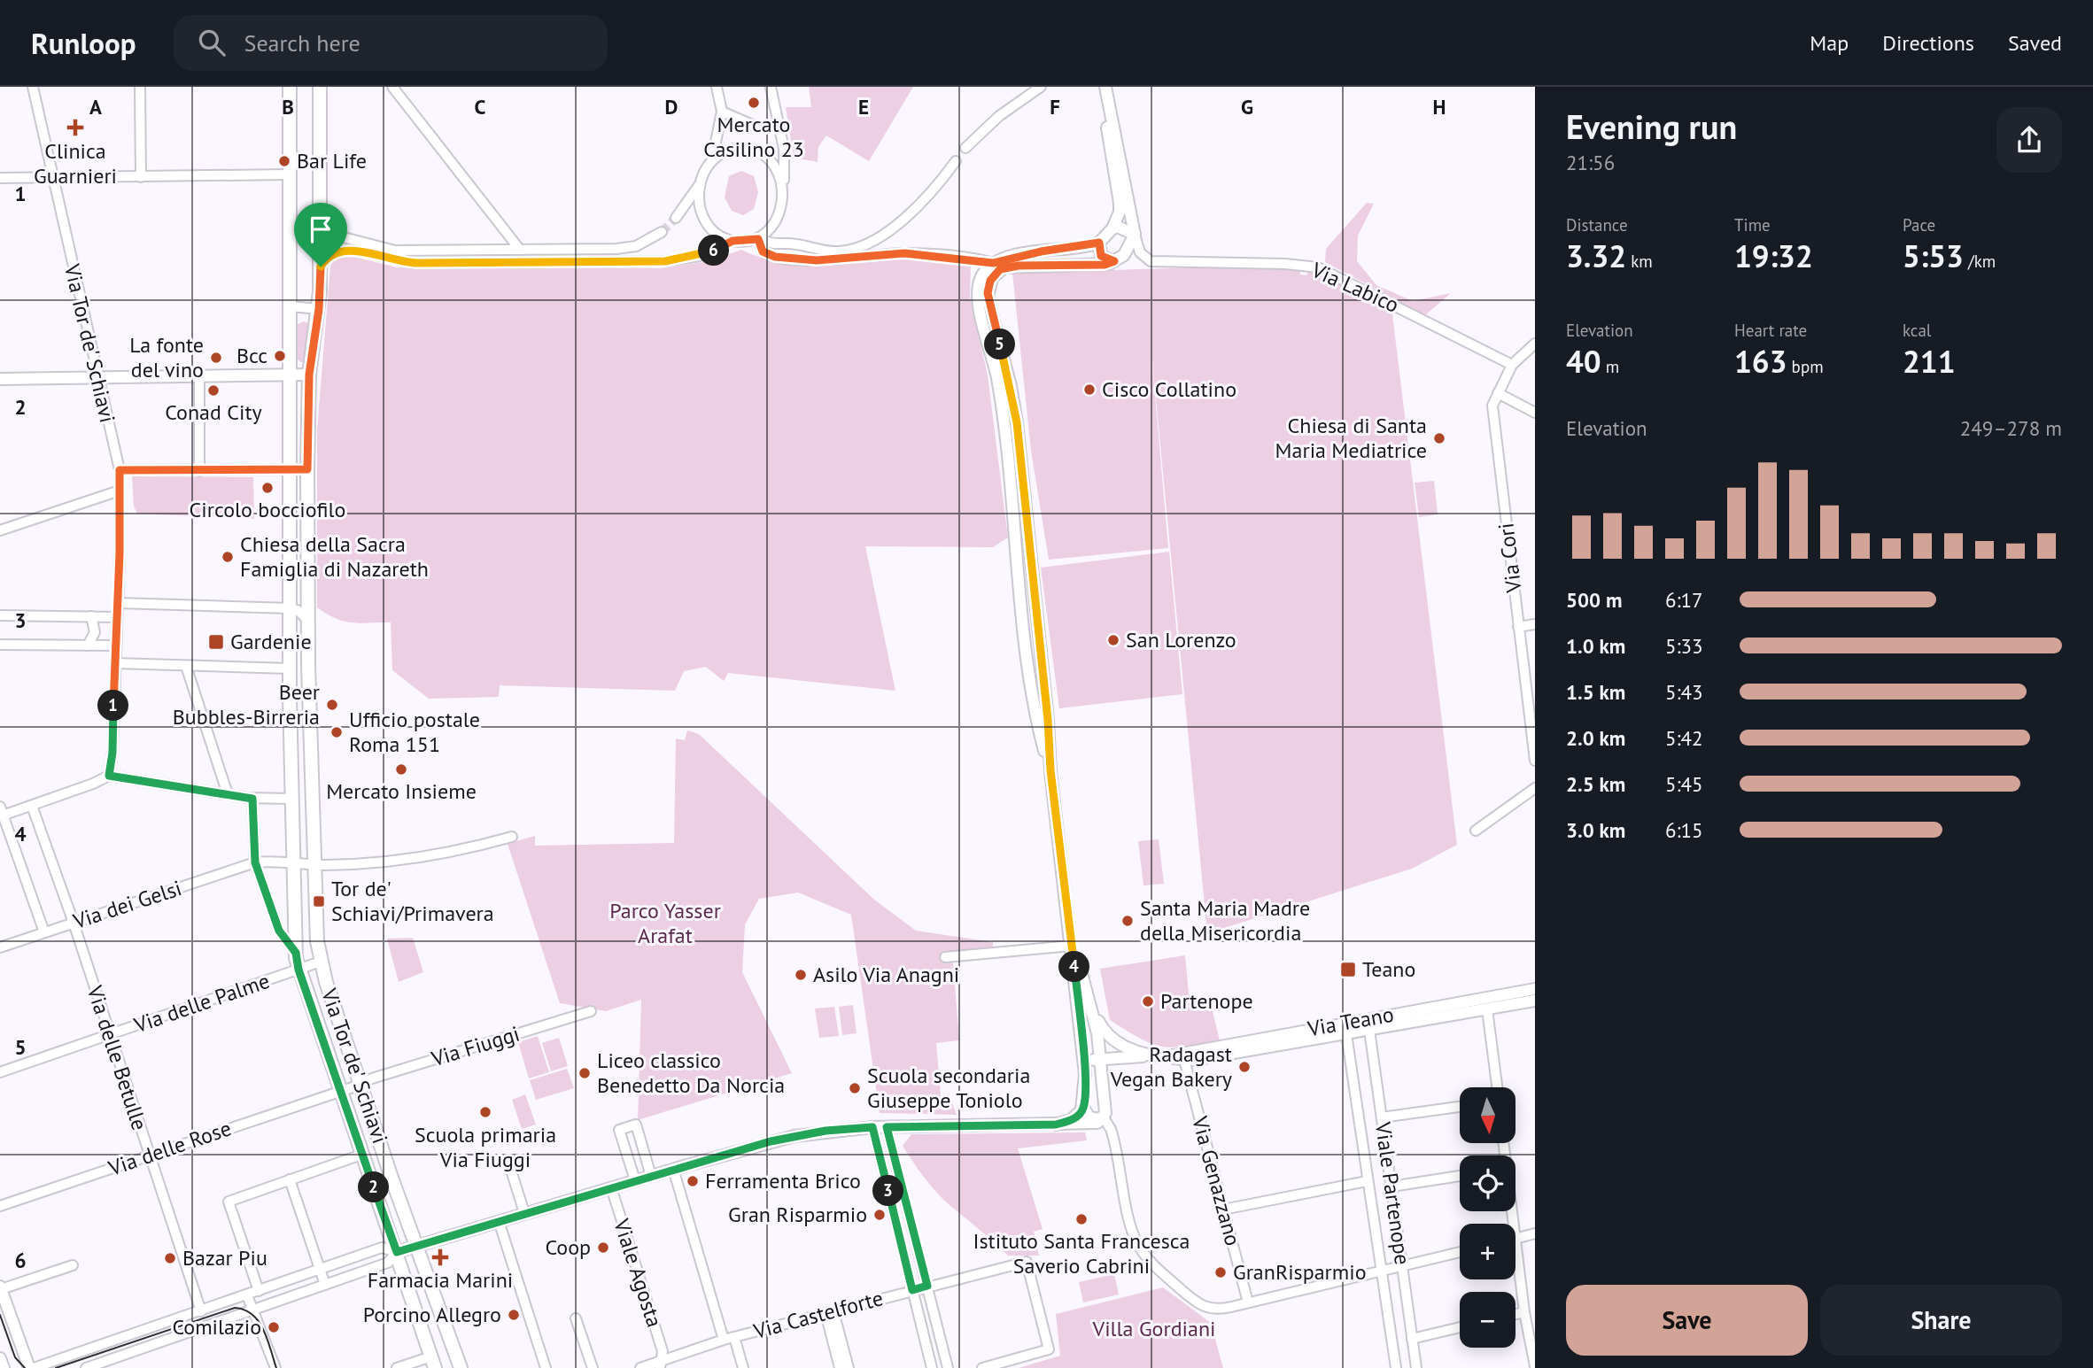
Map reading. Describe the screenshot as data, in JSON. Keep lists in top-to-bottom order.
{
  "streets": {
    "main road": ["Via Tor de' Schiavi"],
    "street": [
      "Via Labico",
      "Via Cori",
      "Via dei Gelsi",
      "Via delle Palme",
      "Via Teano",
      "Via Fiuggi",
      "Via delle Betulle",
      "Via delle Rose",
      "Via Genazzano",
      "Viale Partenope",
      "Viale Agosta",
      "Via Castelforte"
    ]
  },
  "crossings": [
    ["Via Tor de' Schiavi", "Via dei Gelsi"],
    ["Via Tor de' Schiavi", "Via delle Palme"],
    ["Via Tor de' Schiavi", "Via Fiuggi"],
    ["Via Tor de' Schiavi", "Via delle Rose"],
    ["Via dei Gelsi", "Via delle Betulle"],
    ["Via delle Palme", "Via delle Betulle"],
    ["Via Teano", "Via Genazzano"],
    ["Via Teano", "Viale Partenope"],
    ["Via Fiuggi", "Via delle Rose"],
    ["Via delle Betulle", "Via delle Rose"],
    ["Viale Agosta", "Via Castelforte"]
  ],
  "parks": ["Parco Yasser Arafat", "Villa Gordiani"],
  "places": {
    "other": [
      "Mercato Casilino 23",
      "Bar Life",
      "Bcc",
      "La fonte del vino",
      "Cisco Collatino",
      "Conad City",
      "Chiesa di Santa Maria Mediatrice",
      "Circolo bocciofilo",
      "Chiesa della Sacra Famiglia di Nazareth",
      "San Lorenzo",
      "Beer Bubbles-Birreria",
      "Ufficio postale Roma 151",
      "Mercato Insieme",
      "Santa Maria Madre della Misericordia",
      "Asilo Via Anagni",
      "Partenope",
      "Radagast Vegan Bakery",
      "Liceo classico Benedetto Da Norcia",
      "Scuola secondaria Giuseppe Toniolo",
      "Scuola primaria Via Fiuggi",
      "Ferramenta Brico",
      "Gran Risparmio",
      "Istituto Santa Francesca Saverio Cabrini",
      "Coop",
      "Bazar Piu",
      "GranRisparmio",
      "Porcino Allegro",
      "Comilazio"
    ],
    "health": ["Clinica Guarnieri", "Farmacia Marini"],
    "transit": ["Gardenie", "Tor de' Schiavi/Primavera", "Teano"]
  },
  "north": "bottom",
  "page": {
    "header": "Runloop",
    "search": "Search here",
    "nav": ["Map", "Directions", "Saved"],
    "heading": ["Evening run", "21:56"],
    "stats": [
      ["Distance", "3.32 km"],
      ["Time", "19:32"],
      ["Pace", "5:53 /km"],
      ["Elevation", "40 m"],
      ["Heart rate", "163 bpm"],
      ["kcal", "211"]
    ],
    "pins": [
      "6",
      "5",
      "1",
      "4",
      "2",
      "3"
    ],
    "chart": ["Elevation", "249–278 m"],
    "list": [
      {
        "name": "500 m",
        "note": "6:17"
      },
      {
        "name": "1.0 km",
        "note": "5:33"
      },
      {
        "name": "1.5 km",
        "note": "5:43"
      },
      {
        "name": "2.0 km",
        "note": "5:42"
      },
      {
        "name": "2.5 km",
        "note": "5:45"
      },
      {
        "name": "3.0 km",
        "note": "6:15"
      }
    ],
    "map_buttons": ["+", "−"],
    "buttons": ["Save", "Share"]
  },
  "grid": {
    "columns": [
      "A",
      "B",
      "C",
      "D",
      "E",
      "F",
      "G",
      "H"
    ],
    "rows": [
      "1",
      "2",
      "3",
      "4",
      "5",
      "6"
    ]
  }
}
